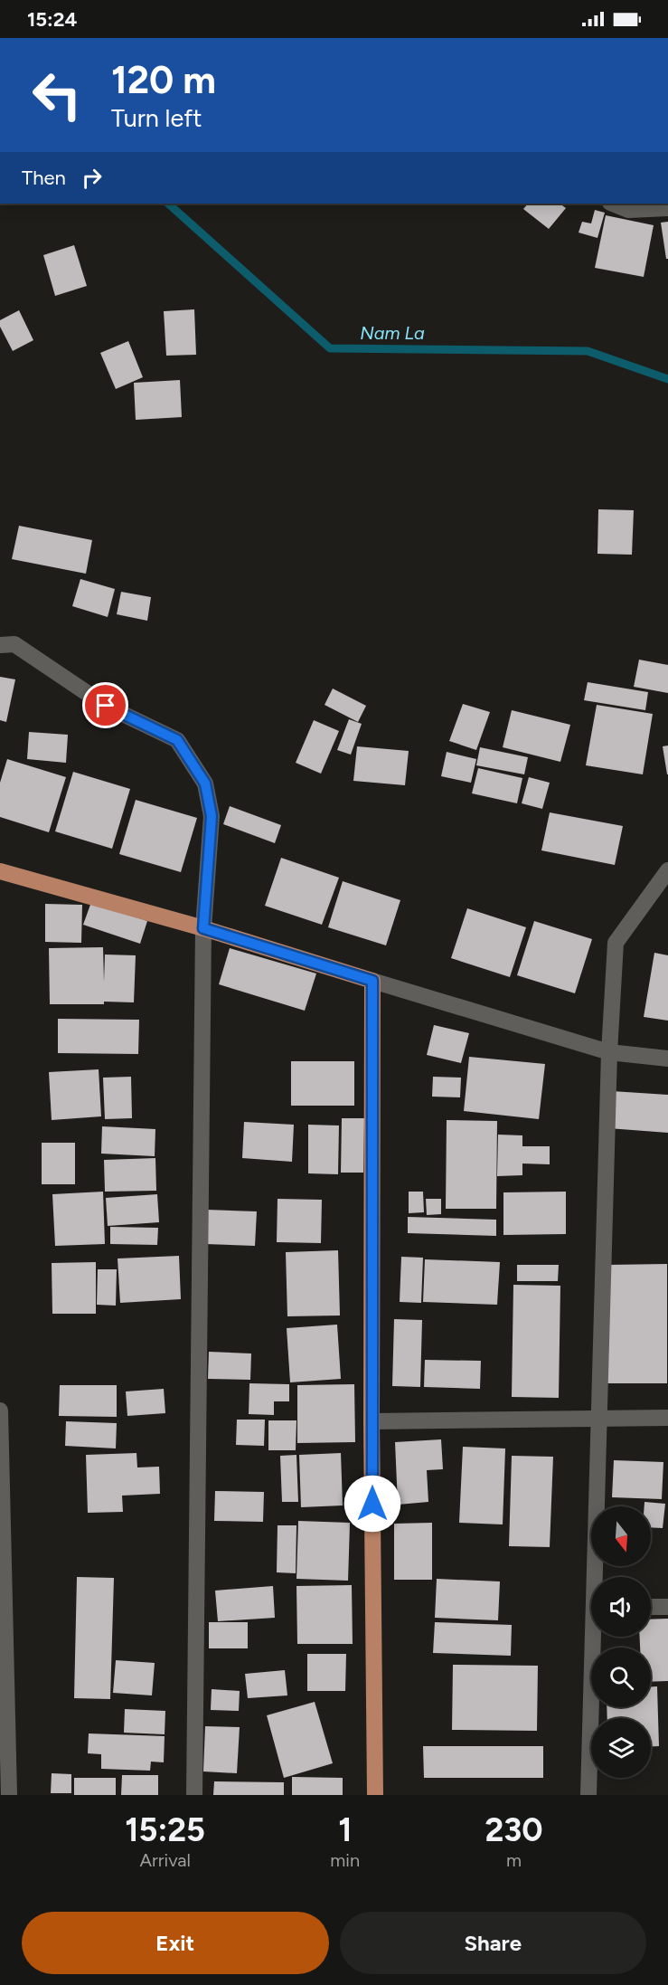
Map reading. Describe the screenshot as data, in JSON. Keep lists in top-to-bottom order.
{
  "water": ["Nam La"],
  "north": "bottom",
  "page": {
    "status": "15:24",
    "turn": ["120 m", "Turn left"],
    "then": "Then",
    "eta": [
      "15:25",
      "Arrival",
      "1",
      "min",
      "230",
      "m"
    ],
    "buttons": ["Exit", "Share"]
  }
}
